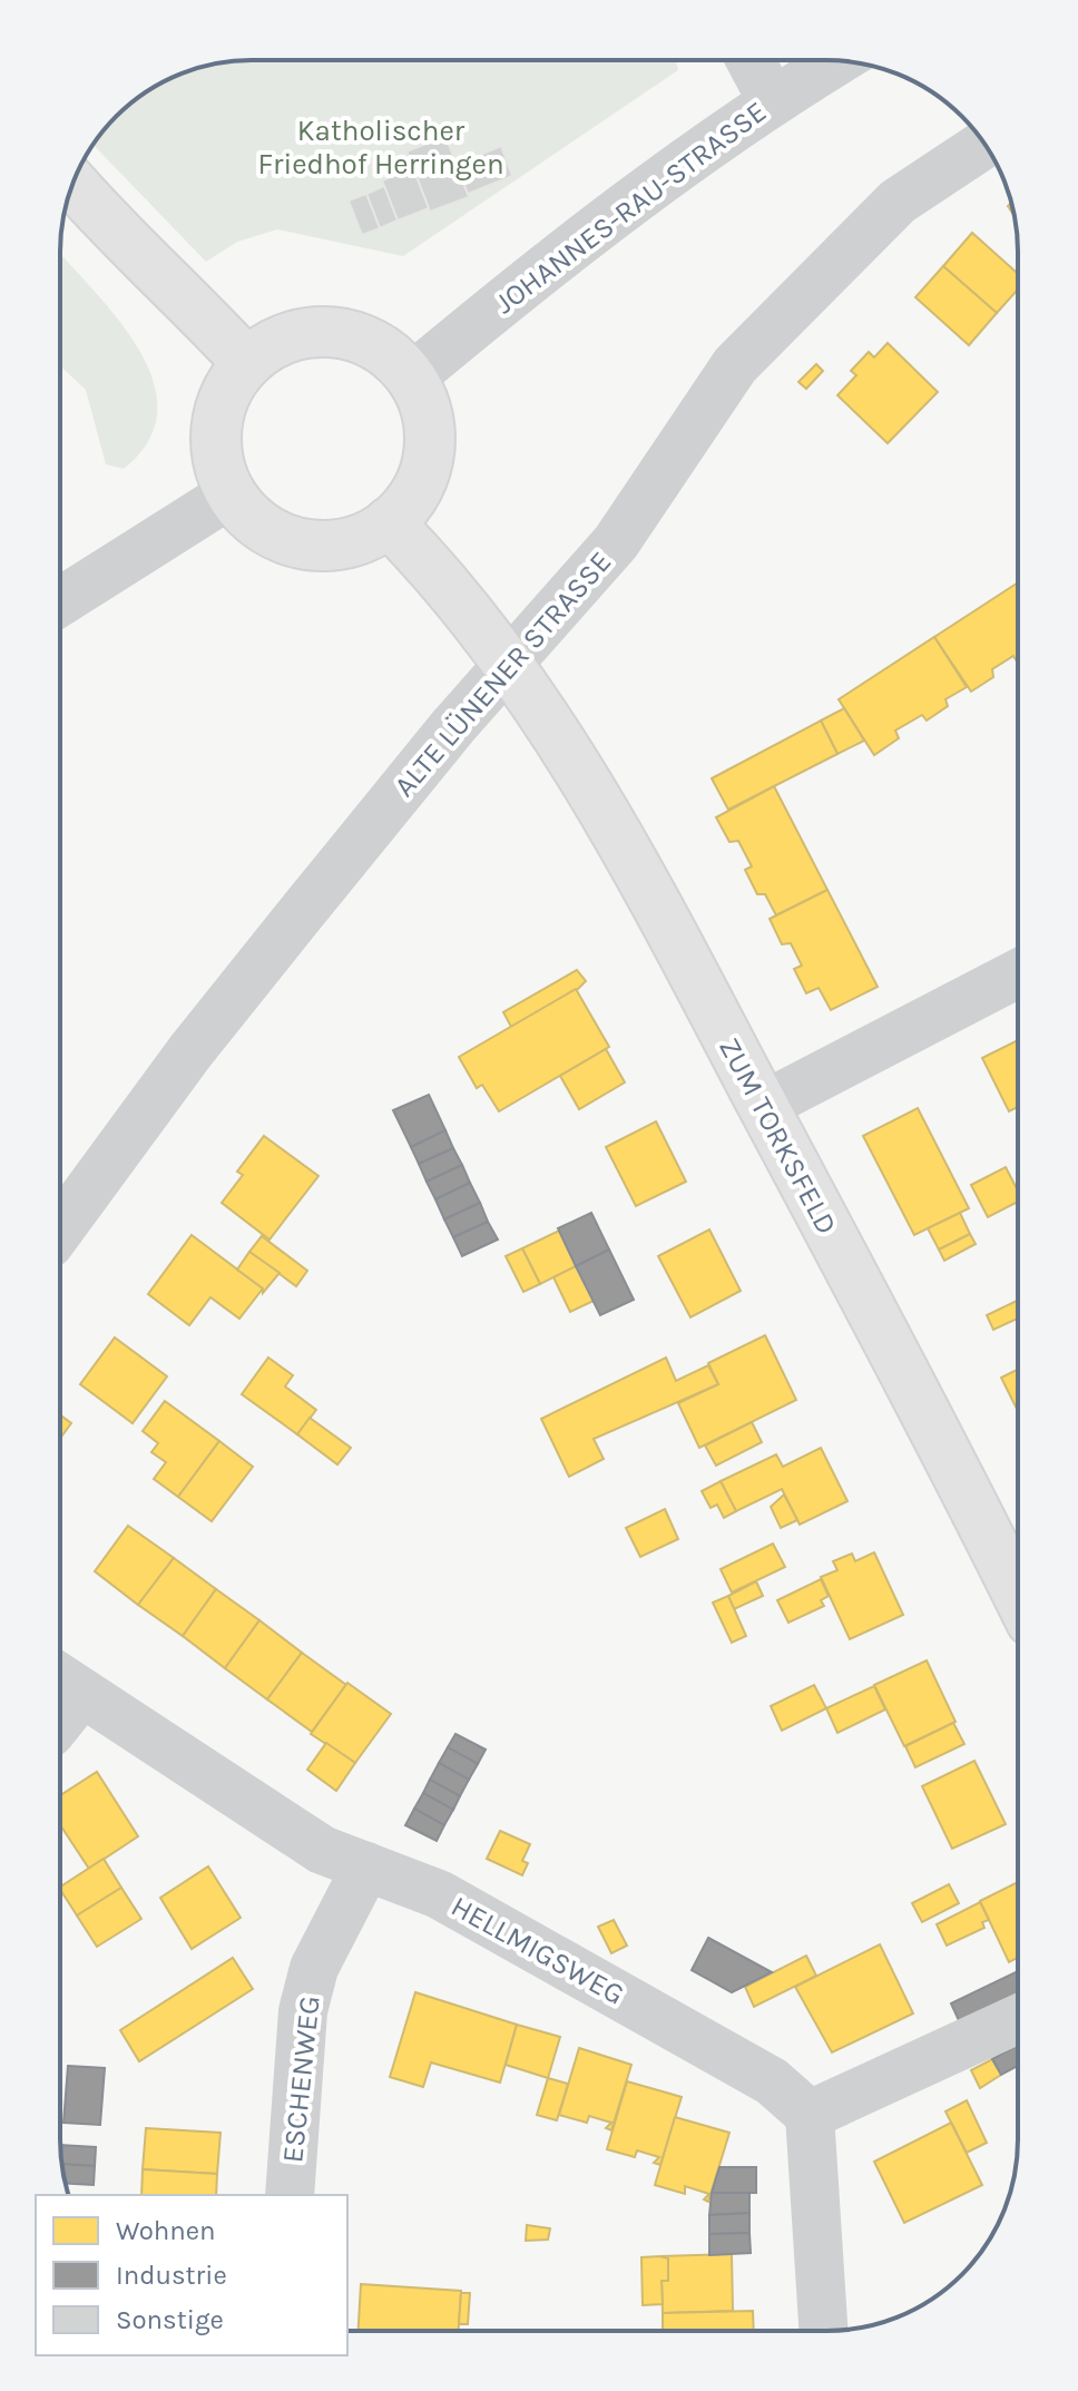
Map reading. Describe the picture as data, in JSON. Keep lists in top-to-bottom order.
{
  "streets": {
    "main road": ["ZUM TORKSFELD"],
    "street": [
      "JOHANNES-RAU-STRASSE",
      "ALTE LÜNENER STRASSE",
      "HELLMIGSWEG",
      "ESCHENWEG"
    ]
  },
  "crossings": [
    ["JOHANNES-RAU-STRASSE", "ZUM TORKSFELD"],
    ["ALTE LÜNENER STRASSE", "ZUM TORKSFELD"],
    ["HELLMIGSWEG", "ESCHENWEG"]
  ],
  "parks": ["Katholischer Friedhof Herringen"],
  "legend": ["Wohnen", "Industrie", "Sonstige"]
}
